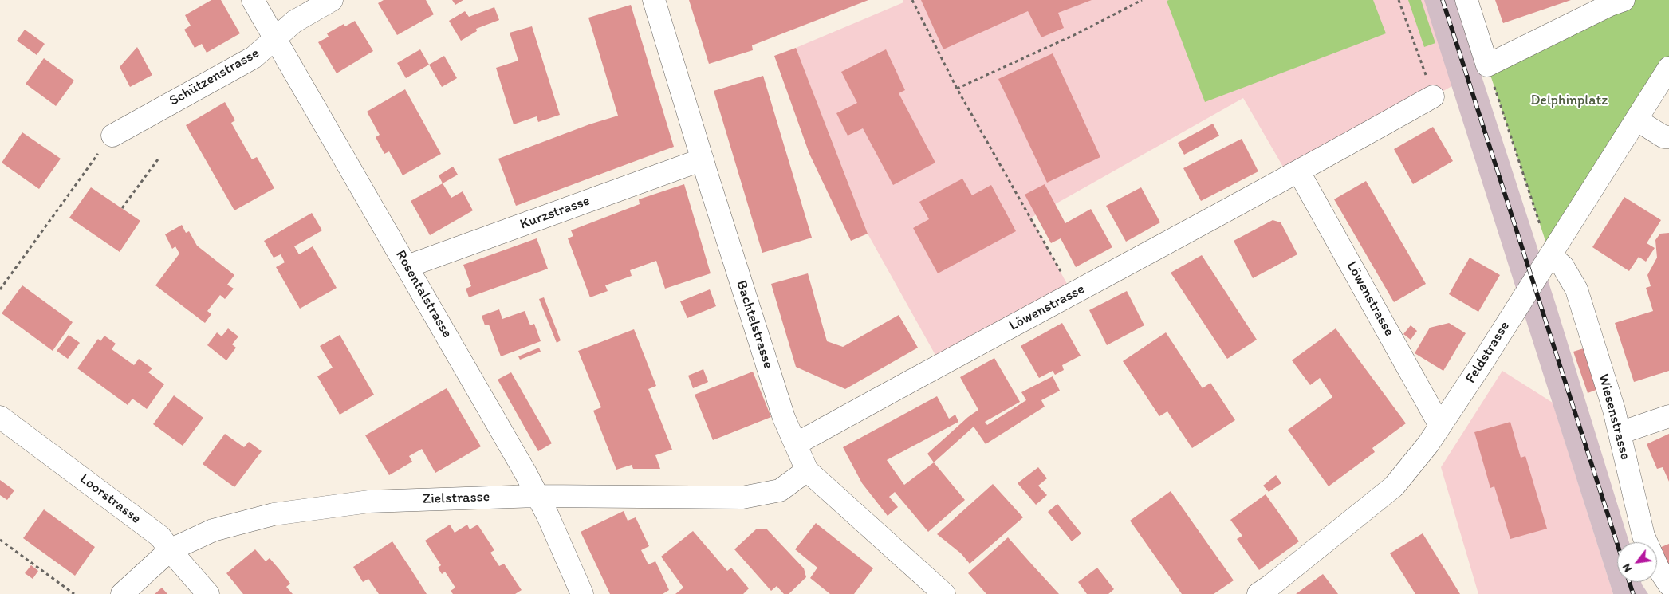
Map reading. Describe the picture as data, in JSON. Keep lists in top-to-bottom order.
{
  "streets": {
    "street": [
      "Schützenstrasse",
      "Kurzstrasse",
      "Rosentalstrasse",
      "Löwenstrasse",
      "Bachtelstrasse",
      "Feldstrasse",
      "Wiesenstrasse",
      "Zielstrasse",
      "Loorstrasse"
    ]
  },
  "crossings": [
    ["Schützenstrasse", "Rosentalstrasse"],
    ["Kurzstrasse", "Rosentalstrasse"],
    ["Kurzstrasse", "Bachtelstrasse"],
    ["Rosentalstrasse", "Zielstrasse"],
    ["Löwenstrasse", "Bachtelstrasse"],
    ["Löwenstrasse", "Feldstrasse"],
    ["Bachtelstrasse", "Zielstrasse"],
    ["Feldstrasse", "Wiesenstrasse"],
    ["Zielstrasse", "Loorstrasse"]
  ],
  "parks": ["Delphinplatz"],
  "north": "bottom left"
}
